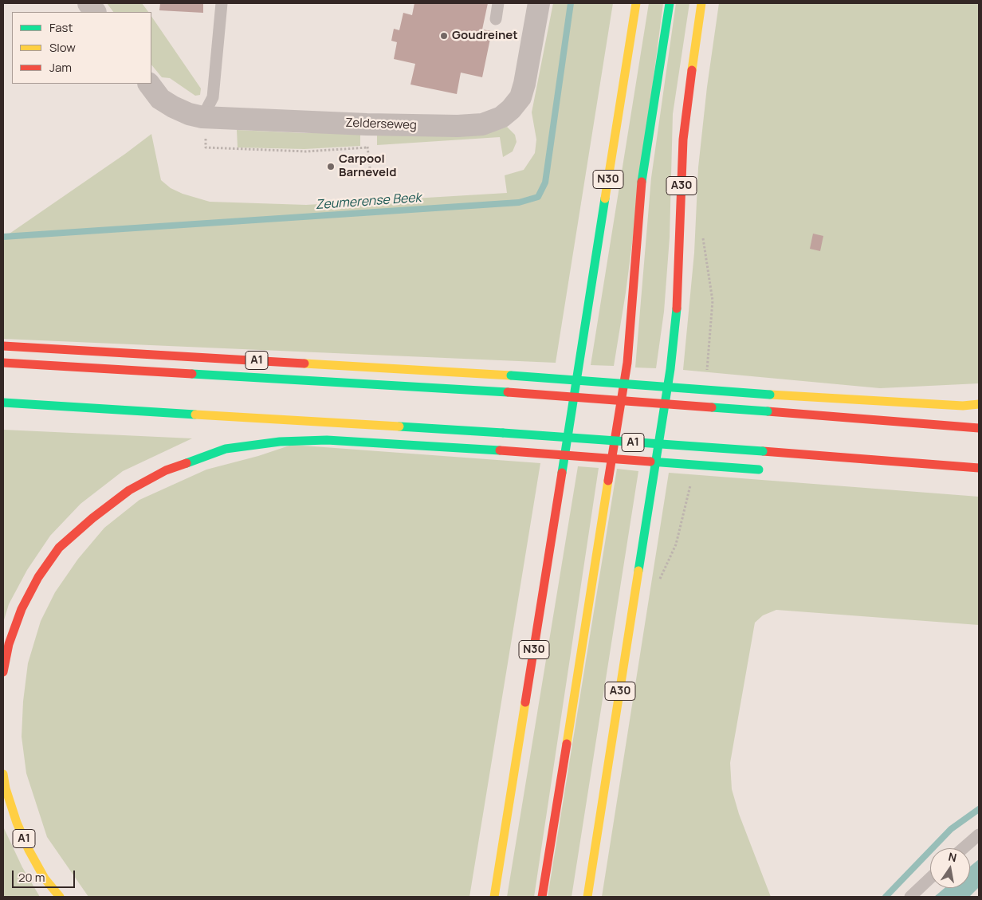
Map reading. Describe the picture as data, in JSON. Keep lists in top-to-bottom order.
{
  "streets": {
    "main road": ["N30", "A30", "A1"],
    "street": ["Zelderseweg"]
  },
  "water": ["Zeumerense Beek"],
  "places": ["Goudreinet", "Carpool Barneveld"],
  "legend": ["Fast", "Slow", "Jam"],
  "scale_bar": "20 m",
  "north": "top"
}
